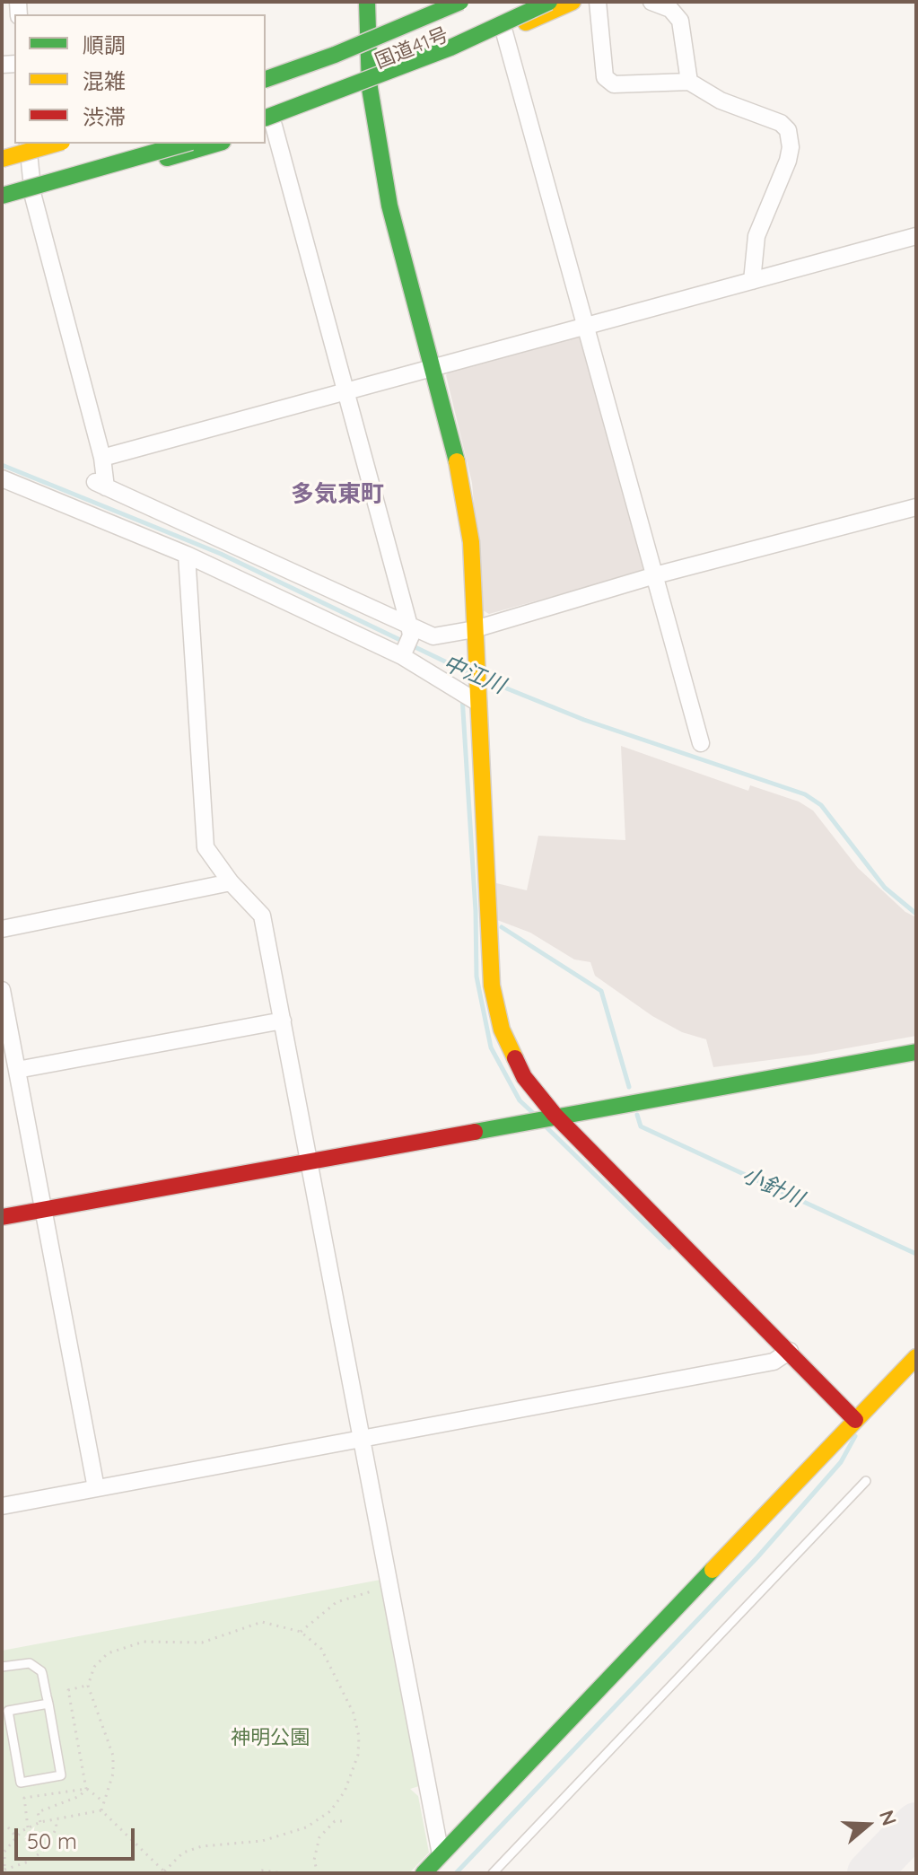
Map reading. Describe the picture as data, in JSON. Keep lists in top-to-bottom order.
{
  "streets": {
    "main road": ["国道41号"]
  },
  "districts": ["多気東町"],
  "water": ["中江川", "小針川"],
  "parks": ["神明公園"],
  "legend": ["順調", "混雑", "渋滞"],
  "scale_bar": "50 m",
  "north": "right"
}
